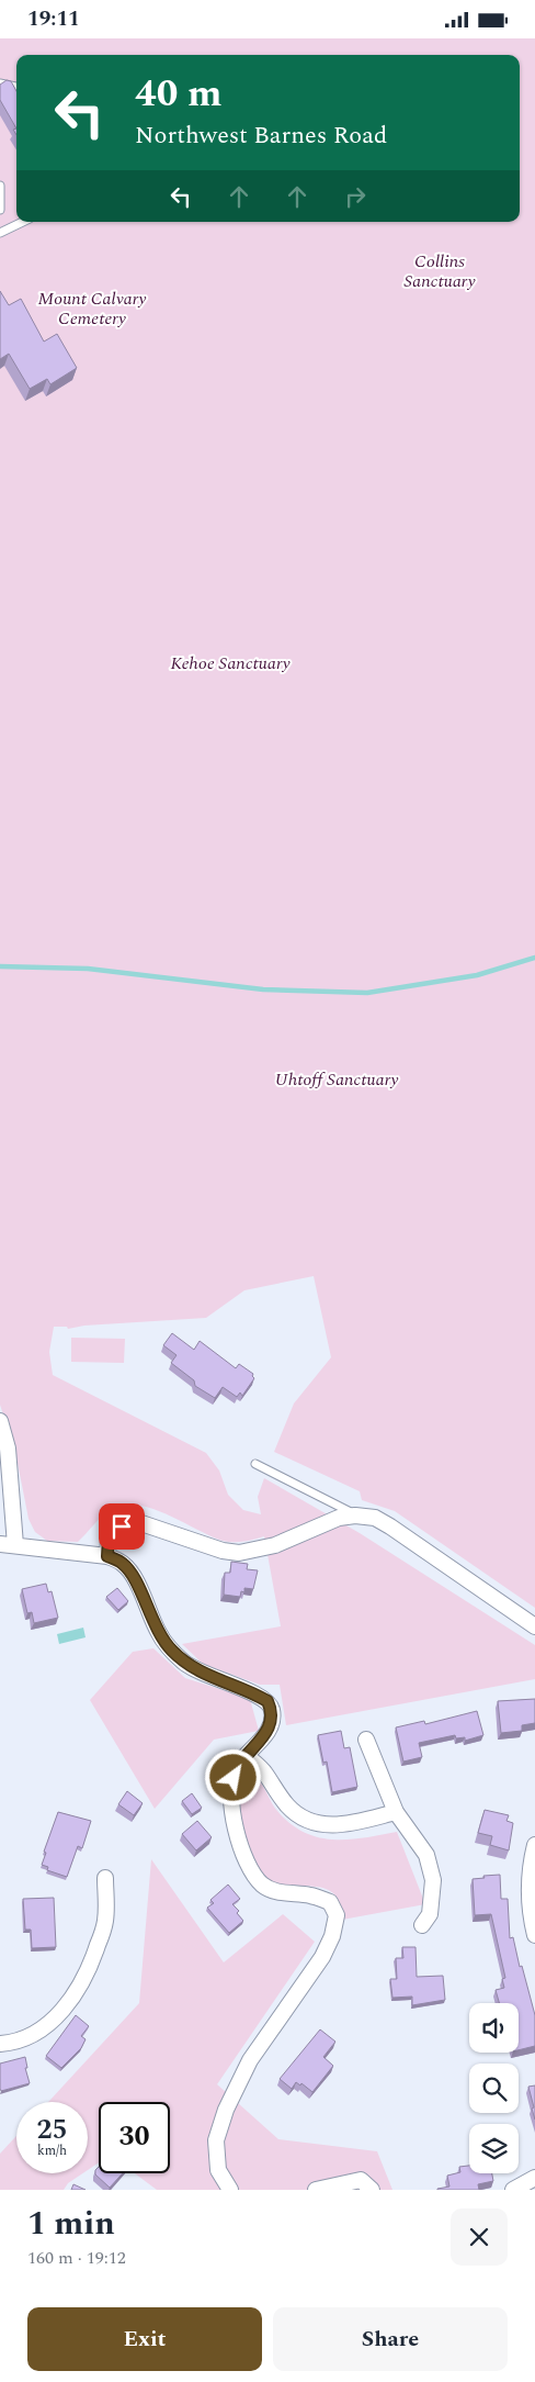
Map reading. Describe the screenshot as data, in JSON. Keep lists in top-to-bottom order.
{
  "parks": [
    "Collins Sanctuary",
    "Mount Calvary Cemetery",
    "Kehoe Sanctuary",
    "Uhtoff Sanctuary"
  ],
  "page": {
    "status": "19:11",
    "turn": ["40 m", "Northwest Barnes Road"],
    "speed": "25 km/h",
    "limit": "30",
    "heading": ["1 min", "160 m · 19:12"],
    "buttons": ["Exit", "Share"]
  }
}
